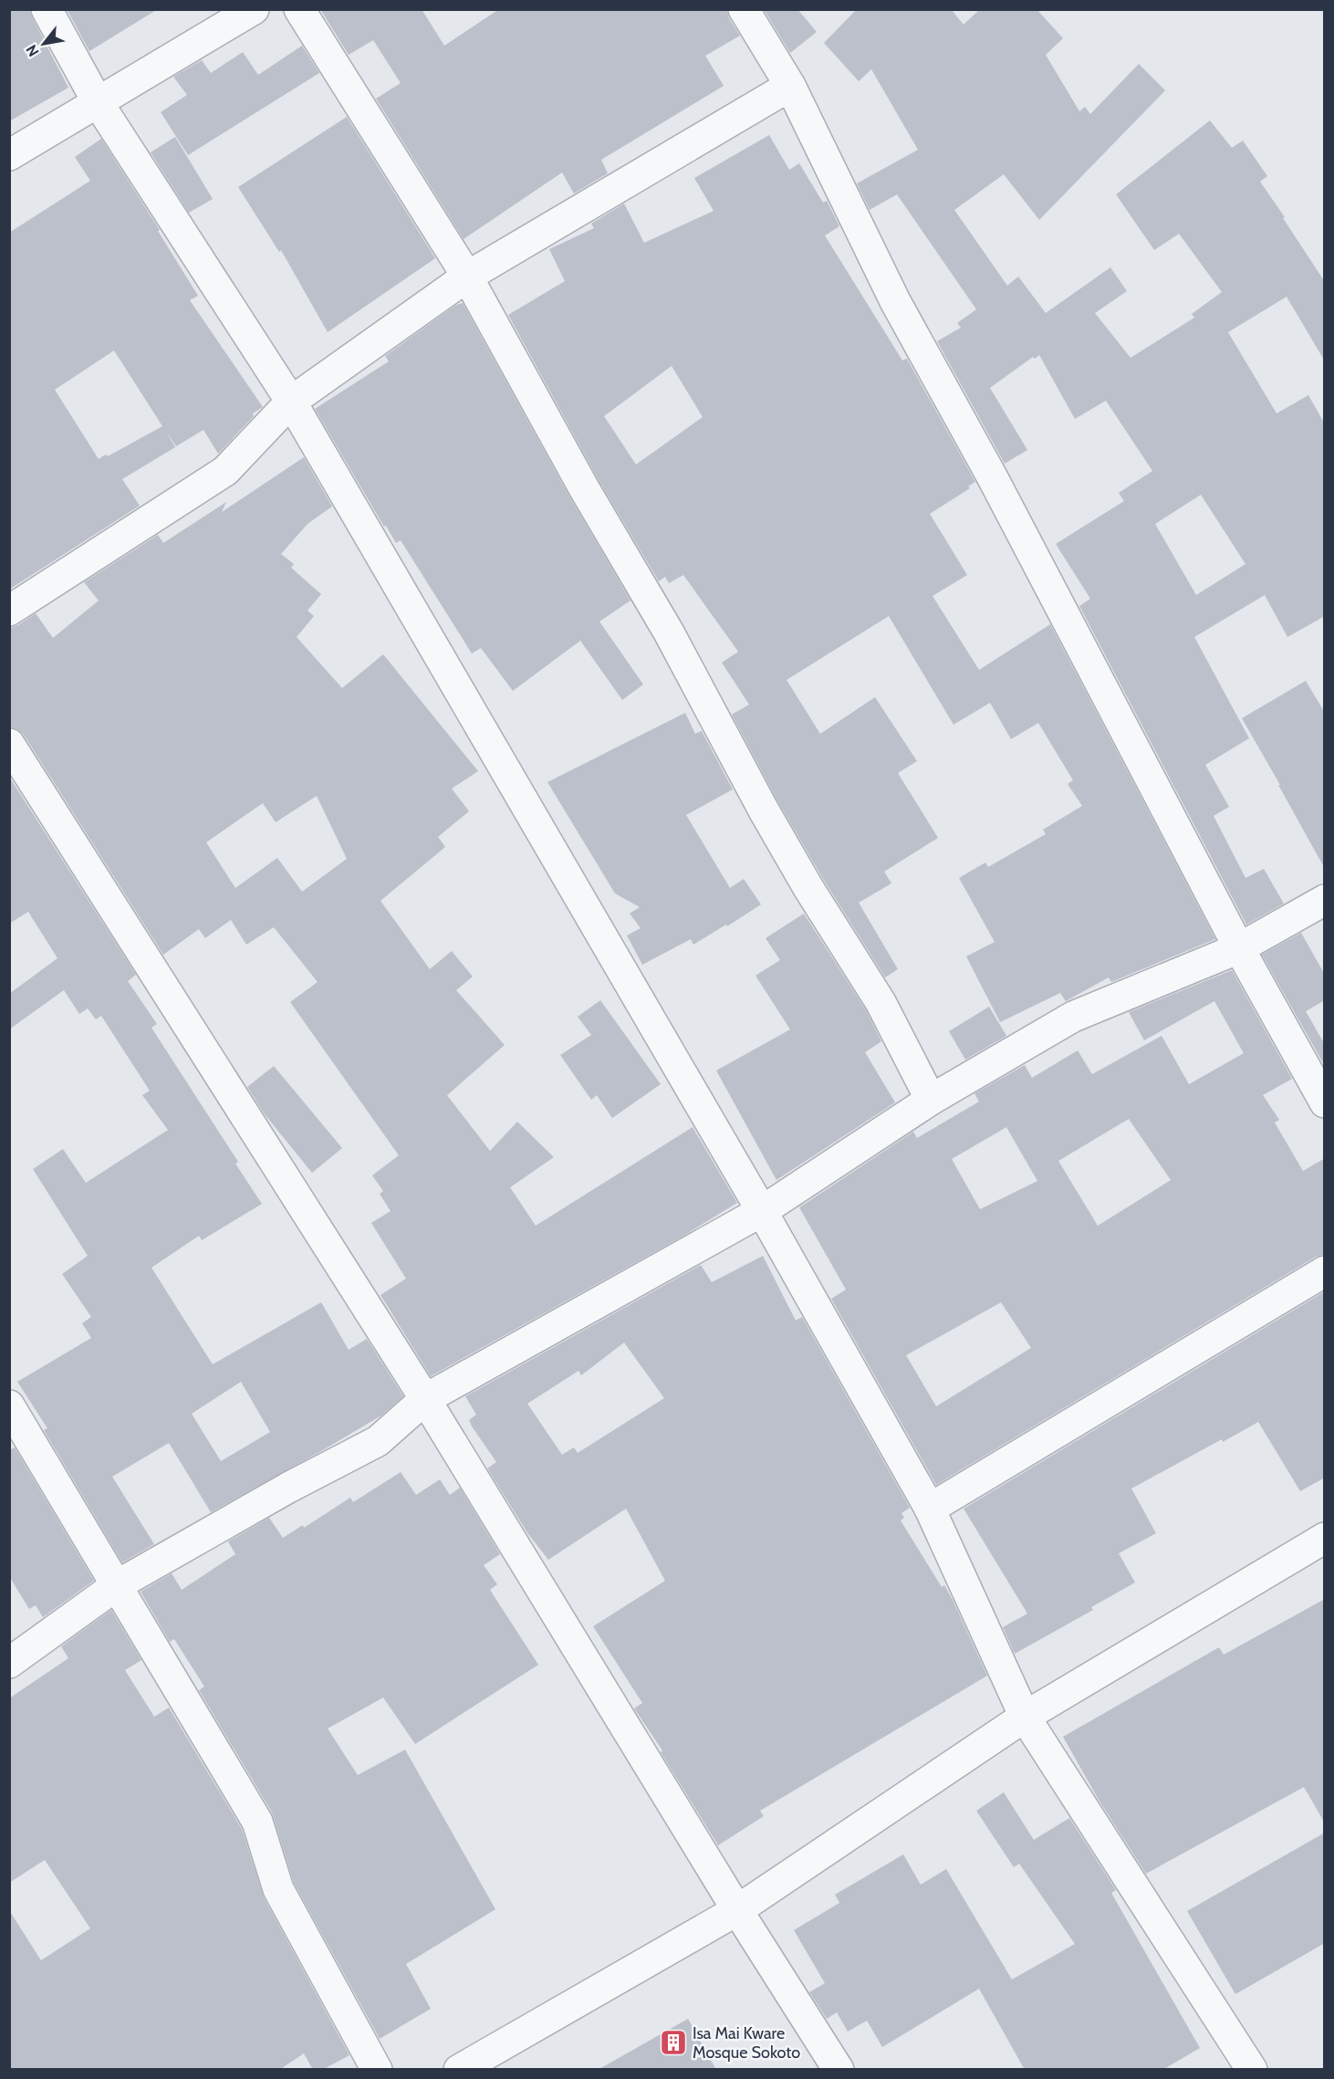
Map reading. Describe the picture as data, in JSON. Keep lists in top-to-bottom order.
{
  "places": {
    "building": ["Isa Mai Kware Mosque Sokoto"]
  },
  "north": "bottom left"
}
